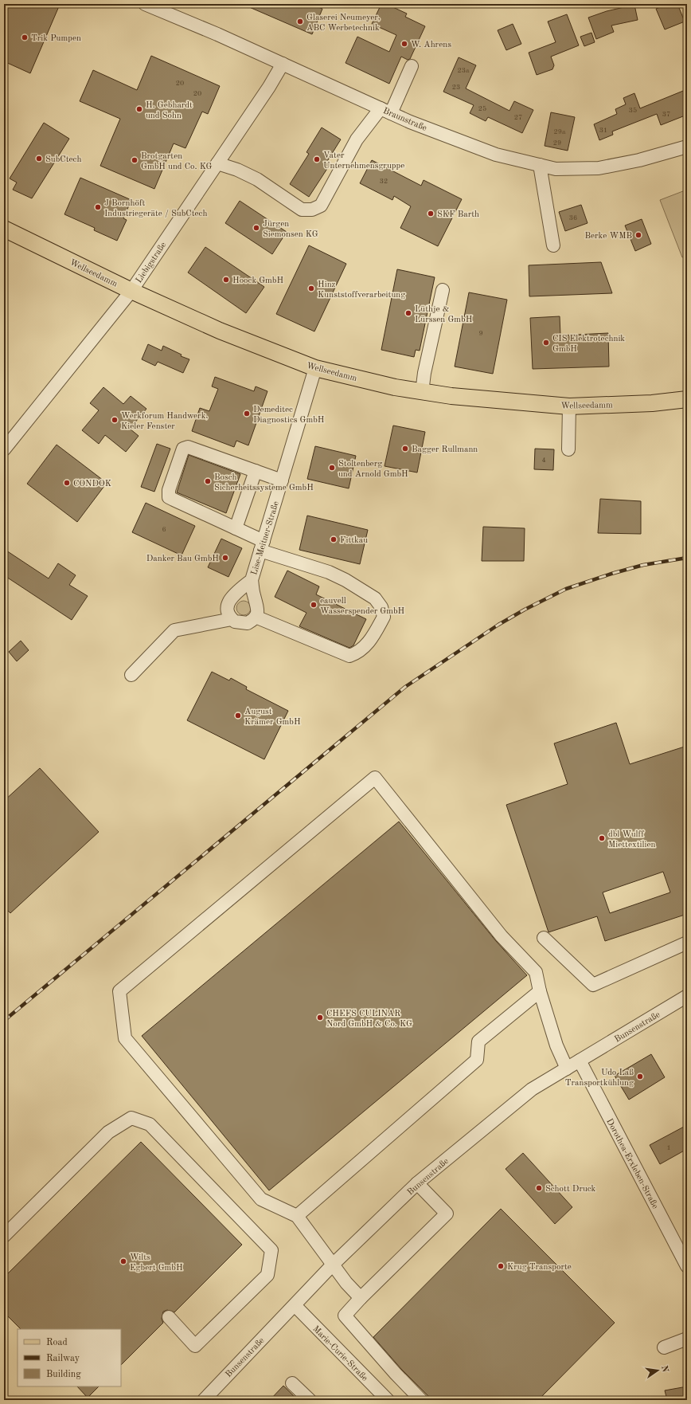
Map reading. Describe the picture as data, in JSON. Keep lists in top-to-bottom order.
{
  "streets": {
    "main road": ["Wellseedamm"],
    "street": [
      "Braunstraße",
      "Liebigstraße",
      "Lise-Meitner-Straße",
      "Bunsenstraße",
      "Dorothea-Erxleben-Straße",
      "Marie-Curie-Straße"
    ]
  },
  "crossings": [
    ["Braunstraße", "Liebigstraße"],
    ["Liebigstraße", "Wellseedamm"],
    ["Wellseedamm", "Lise-Meitner-Straße"],
    ["Bunsenstraße", "Dorothea-Erxleben-Straße"],
    ["Bunsenstraße", "Marie-Curie-Straße"]
  ],
  "places": [
    "Glaserei Neumeyer, ABC Werbetechnik",
    "Trik Pumpen",
    "W. Ahrens",
    "H. Gebhardt und Sohn",
    "SubCtech",
    "Vater Unternehmensgruppe",
    "Brotgarten GmbH und Co. KG",
    "J Bornhöft Industriegeräte / SubCtech",
    "SKF Barth",
    "Jürgen Siemonsen KG",
    "Berke WMB",
    "Hoock GmbH",
    "Hinz Kunststoffverarbeitung",
    "Lüthje & Lürssen GmbH",
    "CIS Elektrotechnik GmbH",
    "Demeditec Diagnostics GmbH",
    "Werkforum Handwerk, Kieler Fenster",
    "Bagger Rullmann",
    "Stoltenberg und Arnold GmbH",
    "Bosch Sicherheitssysteme GmbH",
    "CONDOK",
    "Fittkau",
    "Danker Bau GmbH",
    "eauvell Wasserspender GmbH",
    "August Krämer GmbH",
    "dbl Wulff Miettextilien",
    "CHEFS CULINAR Nord GmbH & Co. KG",
    "Udo Laß Transportkühlung",
    "Schott Druck",
    "Wilts Egbert GmbH",
    "Krug Transporte"
  ],
  "house_numbers": [
    "23a",
    "20",
    "23",
    "20",
    "25",
    "35",
    "37",
    "27",
    "31",
    "29a",
    "29",
    "32",
    "36",
    "9",
    "4",
    "6",
    "1"
  ],
  "legend": ["Road", "Railway", "Building"],
  "north": "right"
}
